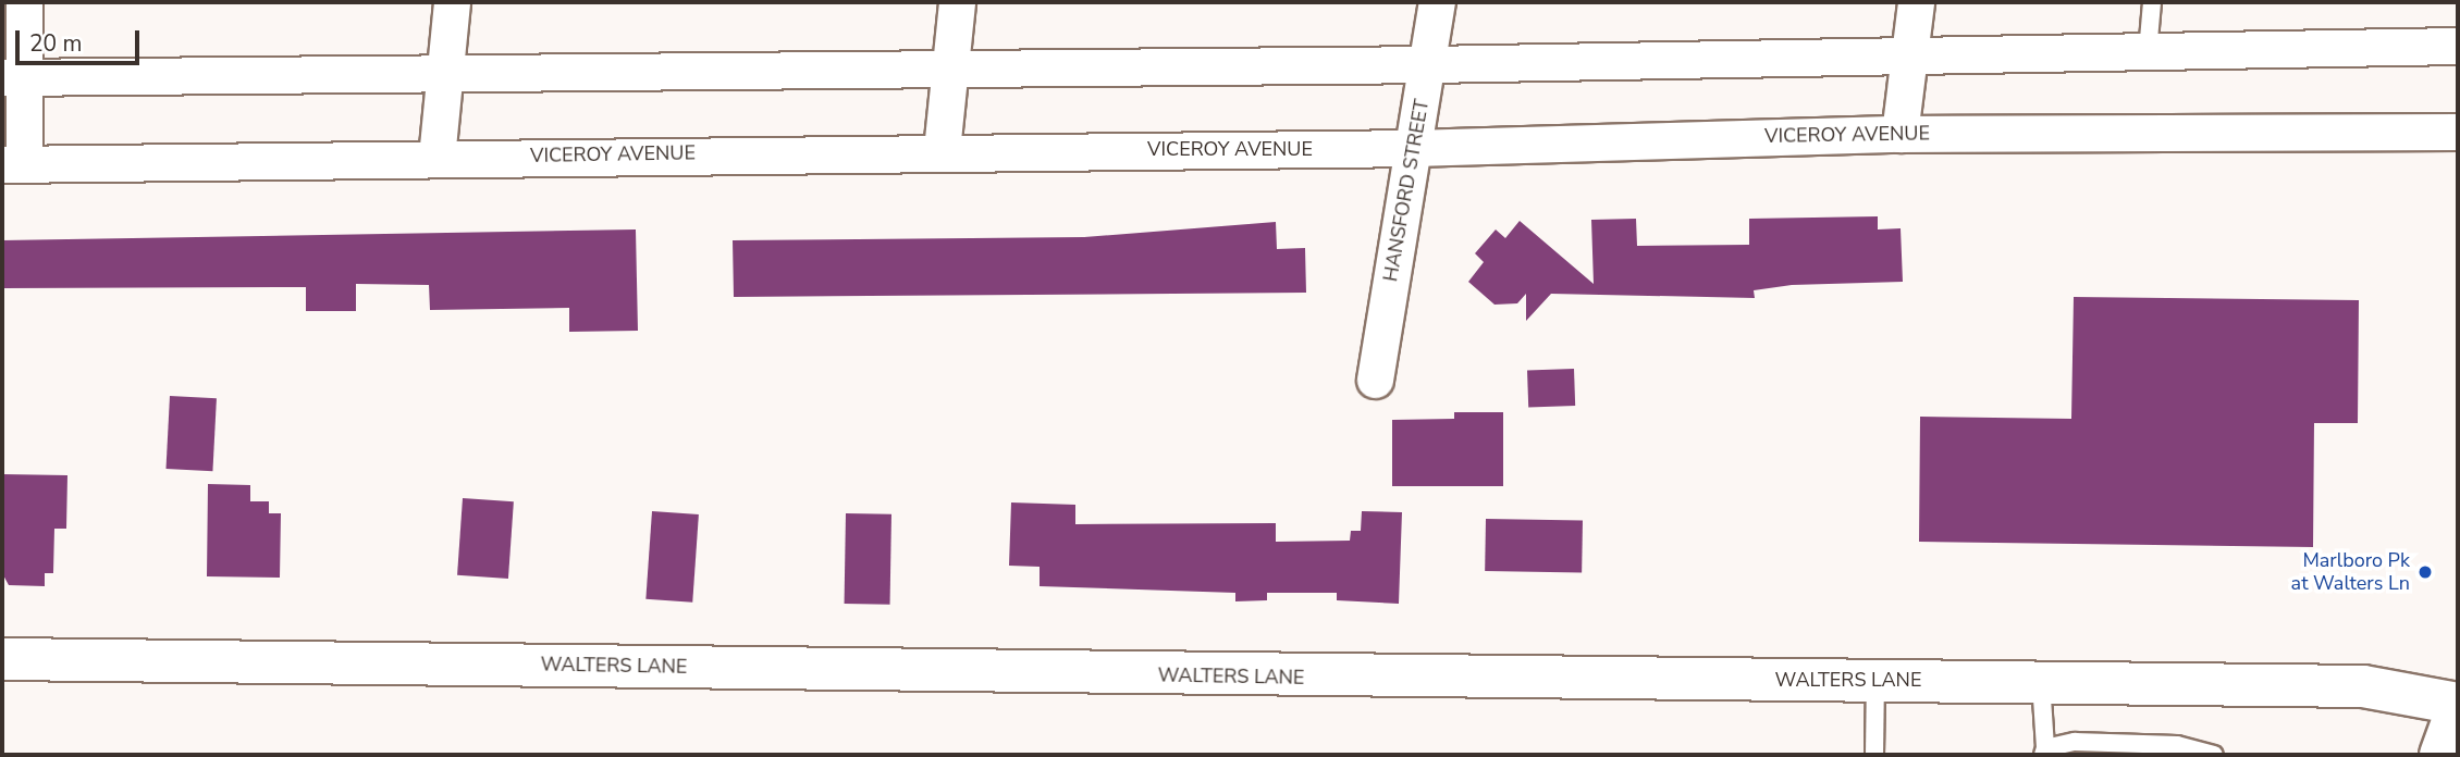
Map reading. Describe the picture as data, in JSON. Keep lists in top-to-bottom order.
{
  "streets": {
    "street": ["VICEROY AVENUE", "HANSFORD STREET", "WALTERS LANE"]
  },
  "crossings": [
    ["VICEROY AVENUE", "HANSFORD STREET"]
  ],
  "places": ["Marlboro Pk at Walters Ln"],
  "scale_bar": "20 m"
}
